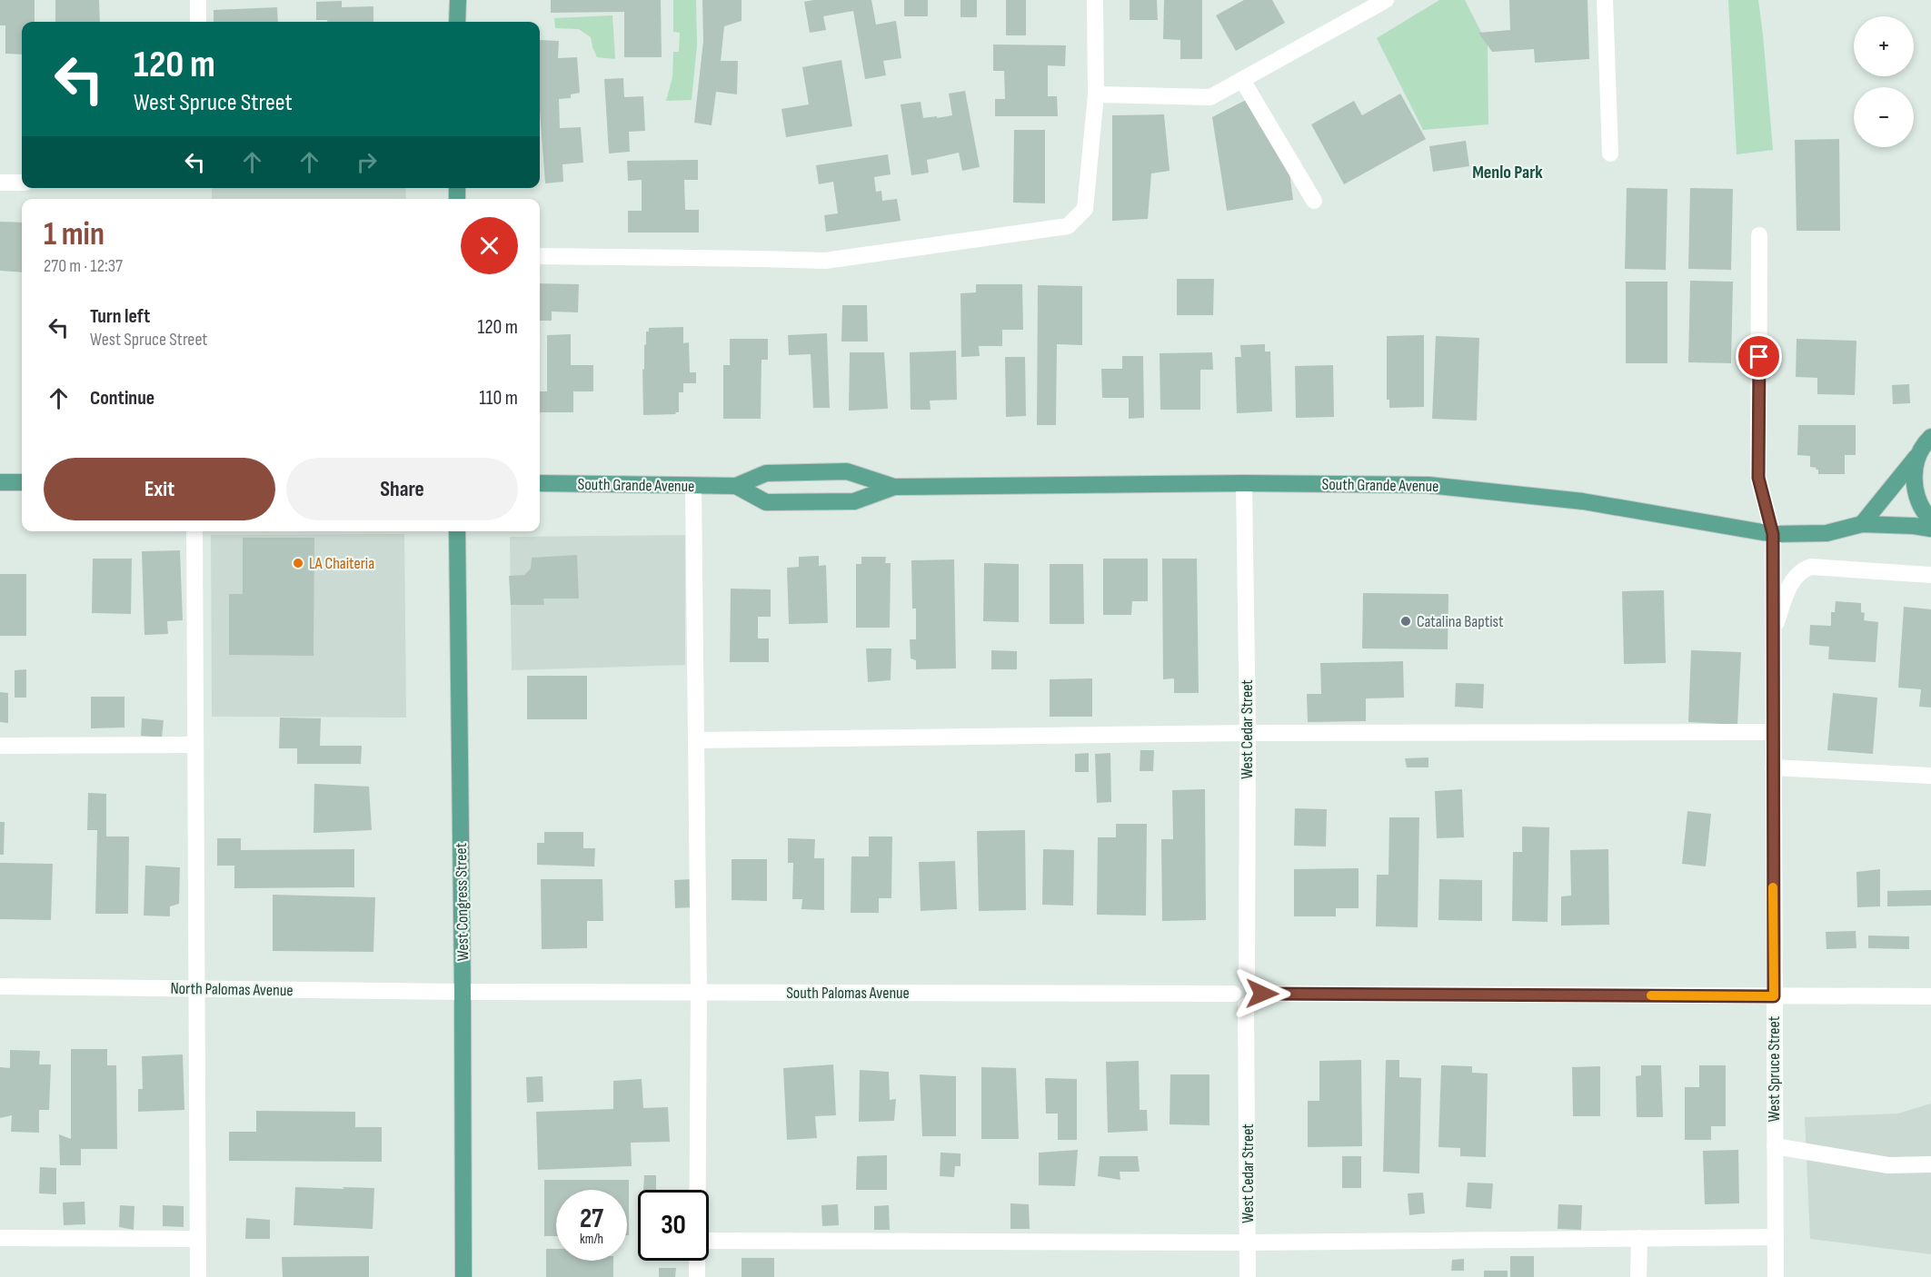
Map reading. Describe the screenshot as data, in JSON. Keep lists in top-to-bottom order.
{
  "streets": {
    "main road": ["South Grande Avenue", "West Congress Street"],
    "street": [
      "West Cedar Street",
      "North Palomas Avenue",
      "South Palomas Avenue",
      "West Spruce Street"
    ]
  },
  "crossings": [
    ["South Grande Avenue", "West Cedar Street"],
    ["South Grande Avenue", "West Spruce Street"],
    ["West Cedar Street", "South Palomas Avenue"],
    ["West Congress Street", "North Palomas Avenue"],
    ["West Congress Street", "South Palomas Avenue"],
    ["North Palomas Avenue", "South Palomas Avenue"]
  ],
  "districts": ["Menlo Park"],
  "places": ["LA Chaiteria", "Catalina Baptist"],
  "page": {
    "map_buttons": ["+", "−"],
    "turn": ["120 m", "West Spruce Street"],
    "heading": ["1 min", "270 m · 12:37"],
    "list": [
      {
        "name": "Turn left",
        "note": "West Spruce Street",
        "value": "120 m"
      },
      {
        "name": "Continue",
        "value": "110 m"
      }
    ],
    "buttons": ["Exit", "Share"],
    "speed": "27 km/h",
    "limit": "30"
  }
}
